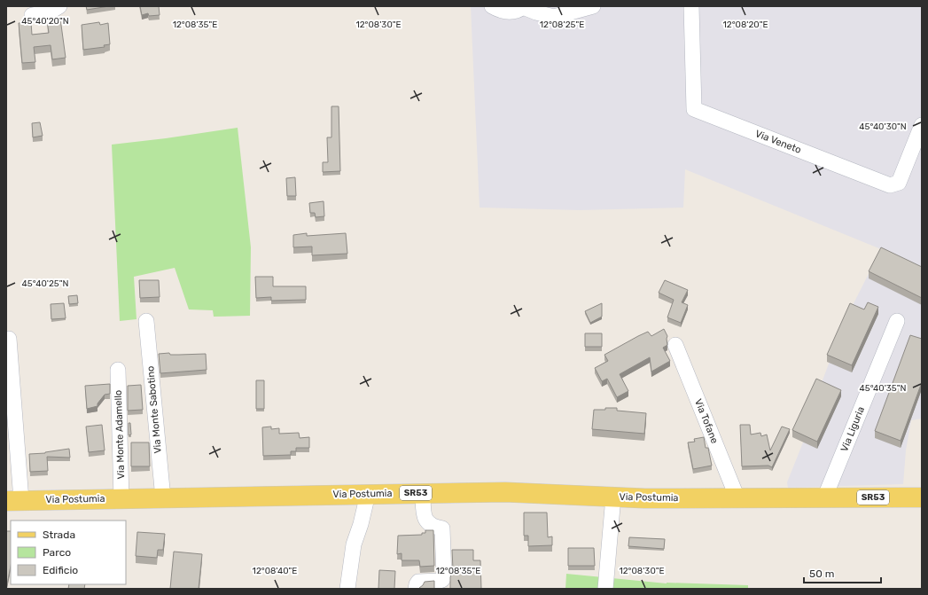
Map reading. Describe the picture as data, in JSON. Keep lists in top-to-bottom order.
{
  "streets": {
    "main road": ["SR53", "Via Postumia"],
    "street": [
      "Via Veneto",
      "Via Monte Sabotino",
      "Via Tofane",
      "Via Liguria",
      "Via Monte Adamello"
    ]
  },
  "crossings": [
    ["Via Monte Sabotino", "Via Postumia"],
    ["Via Tofane", "Via Postumia"],
    ["Via Liguria", "SR53"],
    ["Via Liguria", "Via Postumia"],
    ["Via Monte Adamello", "Via Postumia"],
    ["SR53", "Via Postumia"]
  ],
  "legend": ["Strada", "Parco", "Edificio"],
  "scale_bar": "50 m",
  "coordinates": [
    "45°40'20\"N",
    "12°08'35\"E",
    "12°08'30\"E",
    "12°08'25\"E",
    "12°08'20\"E",
    "45°40'30\"N",
    "45°40'25\"N",
    "45°40'35\"N",
    "12°08'40\"E"
  ]
}
